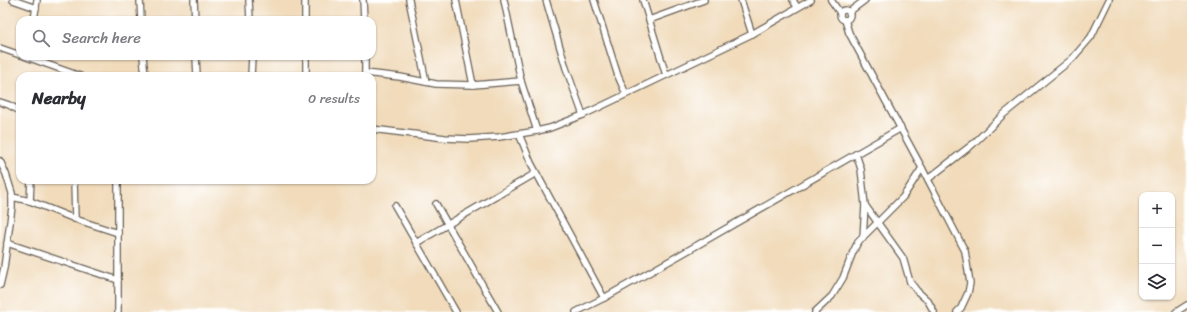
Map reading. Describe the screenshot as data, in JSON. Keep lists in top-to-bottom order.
{
  "page": {
    "search": "Search here",
    "heading": ["Nearby", "0 results"],
    "map_buttons": ["+", "−"]
  }
}
